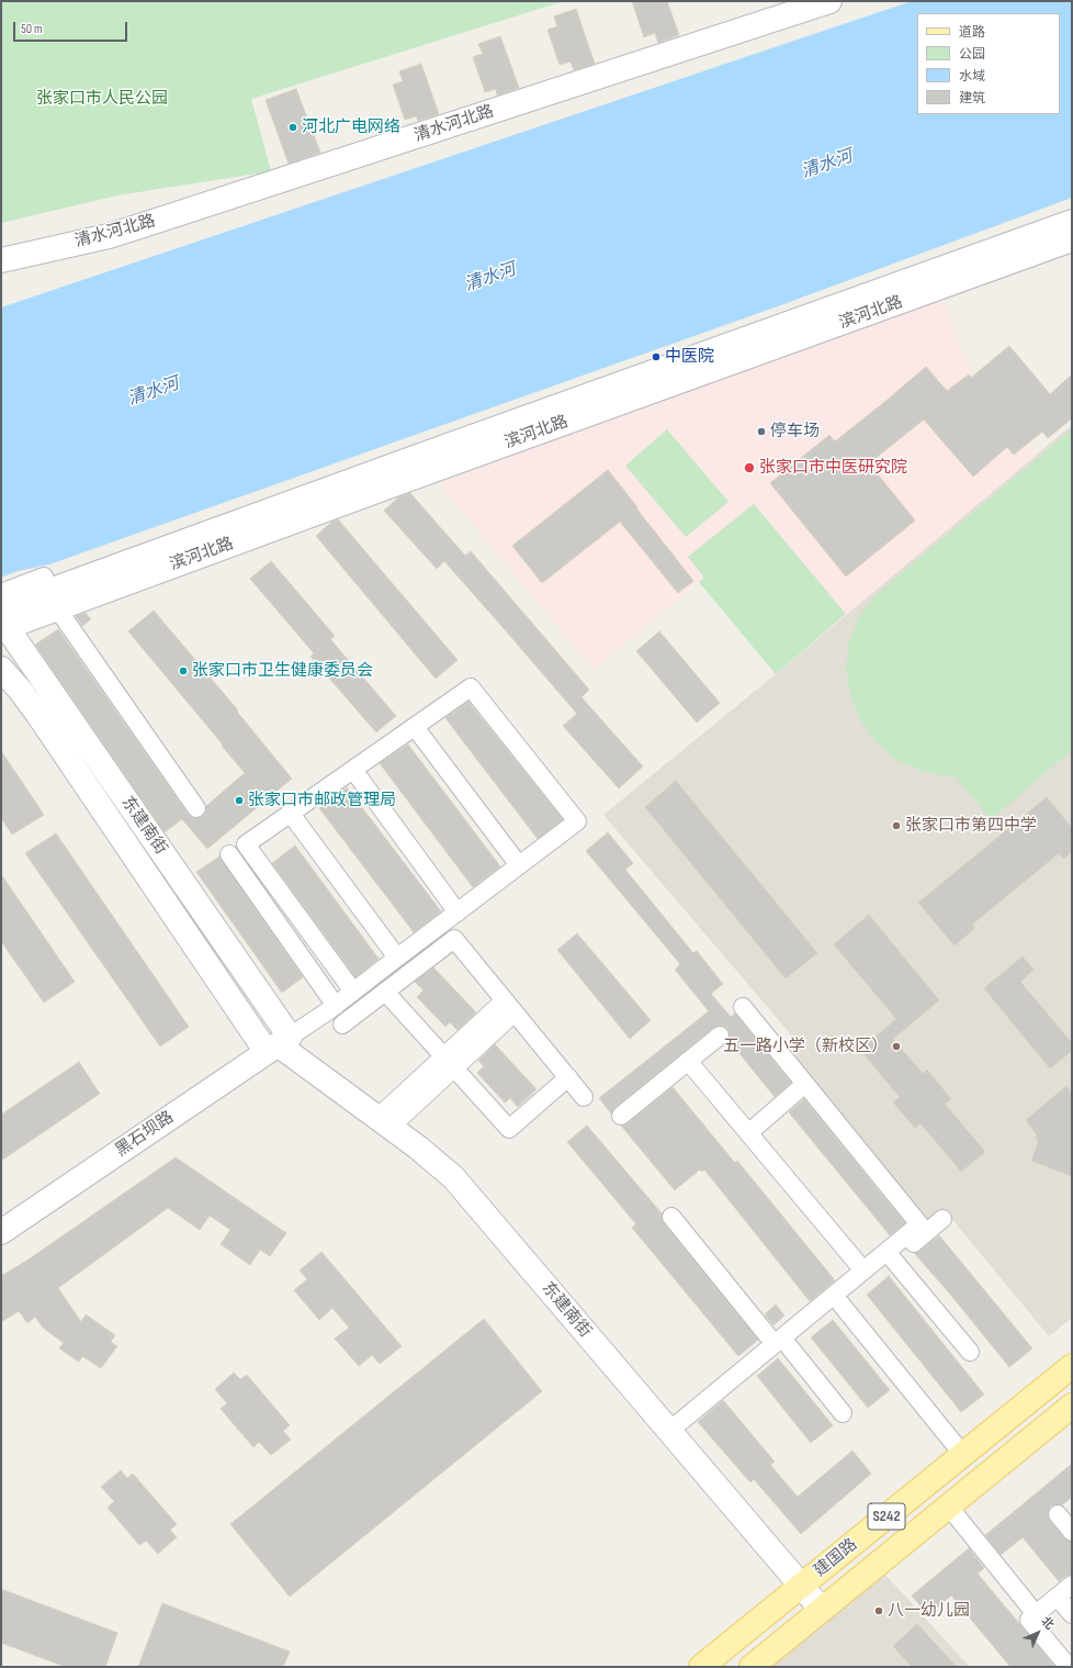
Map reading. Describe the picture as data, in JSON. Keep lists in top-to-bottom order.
{
  "streets": {
    "main road": ["S242", "建国路"],
    "street": [
      "清水河北路",
      "滨河北路",
      "东建南街",
      "黑石坝路"
    ]
  },
  "crossings": [
    ["滨河北路", "东建南街"],
    ["东建南街", "黑石坝路"],
    ["东建南街", "建国路"]
  ],
  "water": ["清水河"],
  "parks": ["张家口市人民公园"],
  "places": [
    "河北广电网络",
    "中医院",
    "停车场",
    "张家口市中医研究院",
    "张家口市卫生健康委员会",
    "张家口市邮政管理局",
    "张家口市第四中学",
    "五一路小学（新校区）",
    "八一幼儿园"
  ],
  "legend": [
    "道路",
    "公园",
    "水域",
    "建筑"
  ],
  "scale_bar": "50 m",
  "north": "top right"
}
